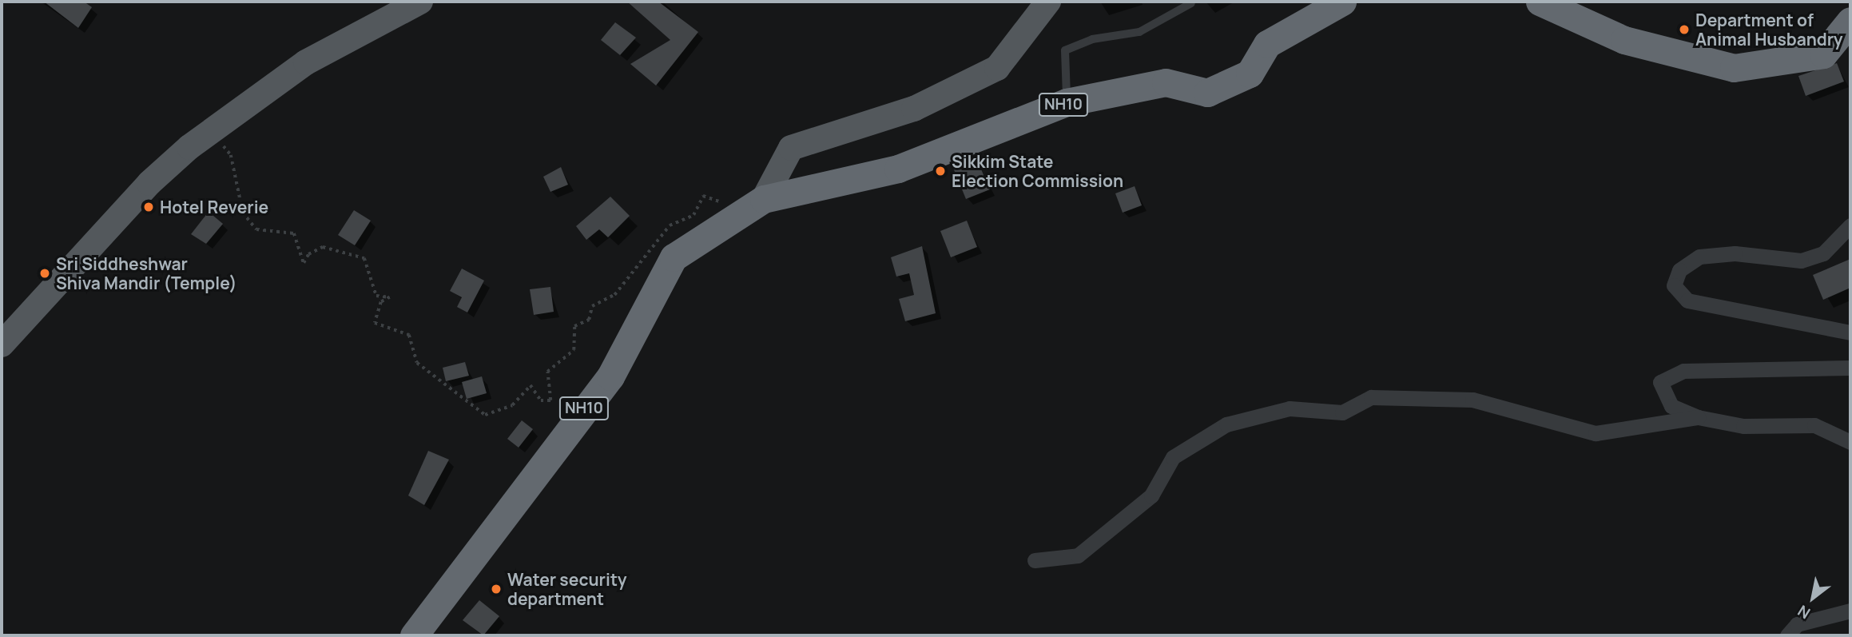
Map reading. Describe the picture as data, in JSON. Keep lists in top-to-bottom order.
{
  "streets": {
    "highway": ["NH10"]
  },
  "places": [
    "Department of Animal Husbandry",
    "Sikkim State Election Commission",
    "Hotel Reverie",
    "Sri Siddheshwar Shiva Mandir (Temple)",
    "Water security department"
  ],
  "north": "bottom left"
}
